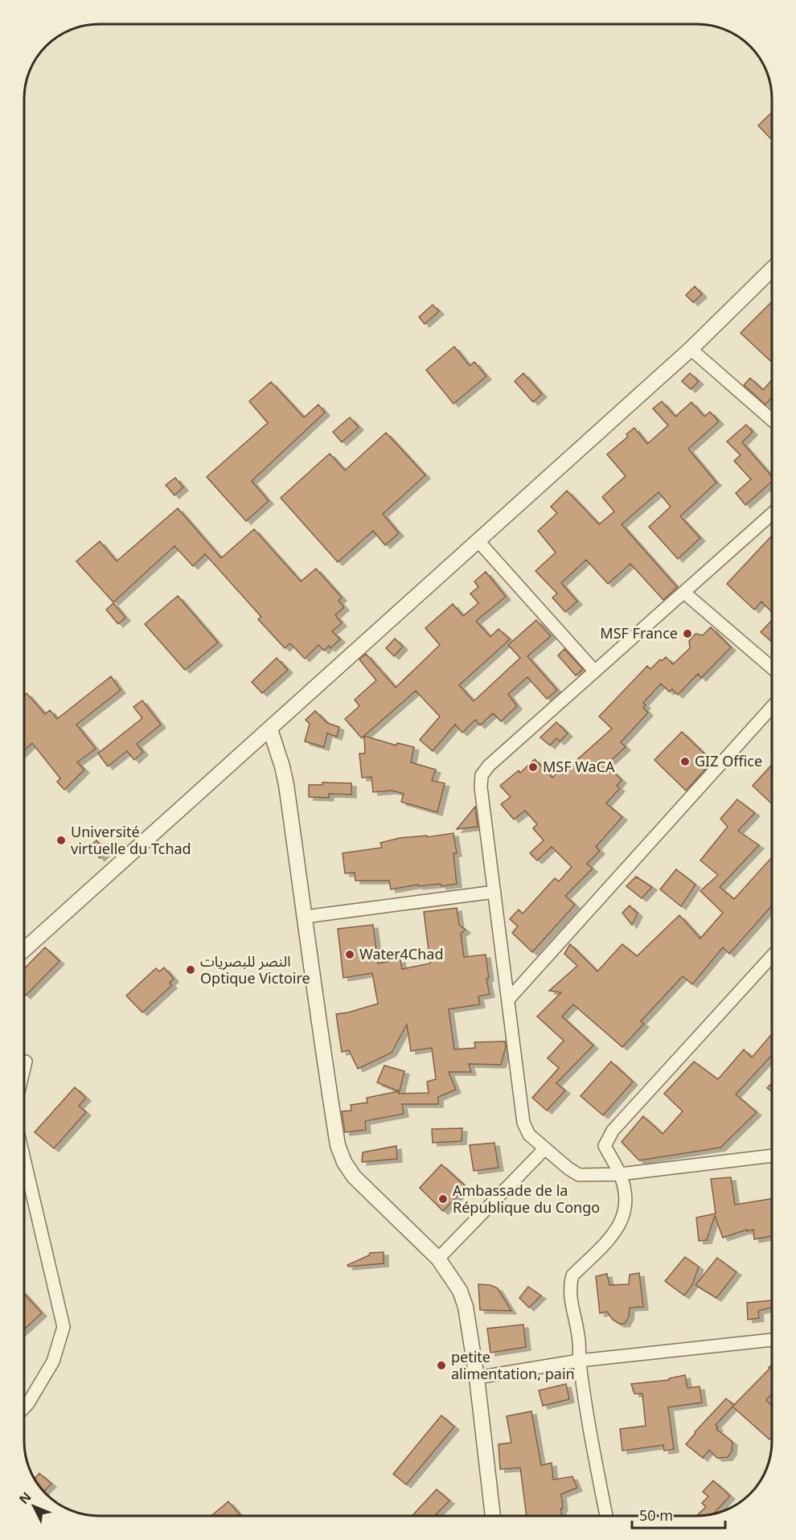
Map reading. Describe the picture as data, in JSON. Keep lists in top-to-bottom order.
{
  "places": [
    "MSF France",
    "GIZ Office",
    "MSF WaCA",
    "Université virtuelle du Tchad",
    "Water4Chad",
    "النصر للبصريات Optique Victoire",
    "Ambassade de la République du Congo",
    "petite alimentation, pain"
  ],
  "scale_bar": "50 m",
  "north": "top left"
}
